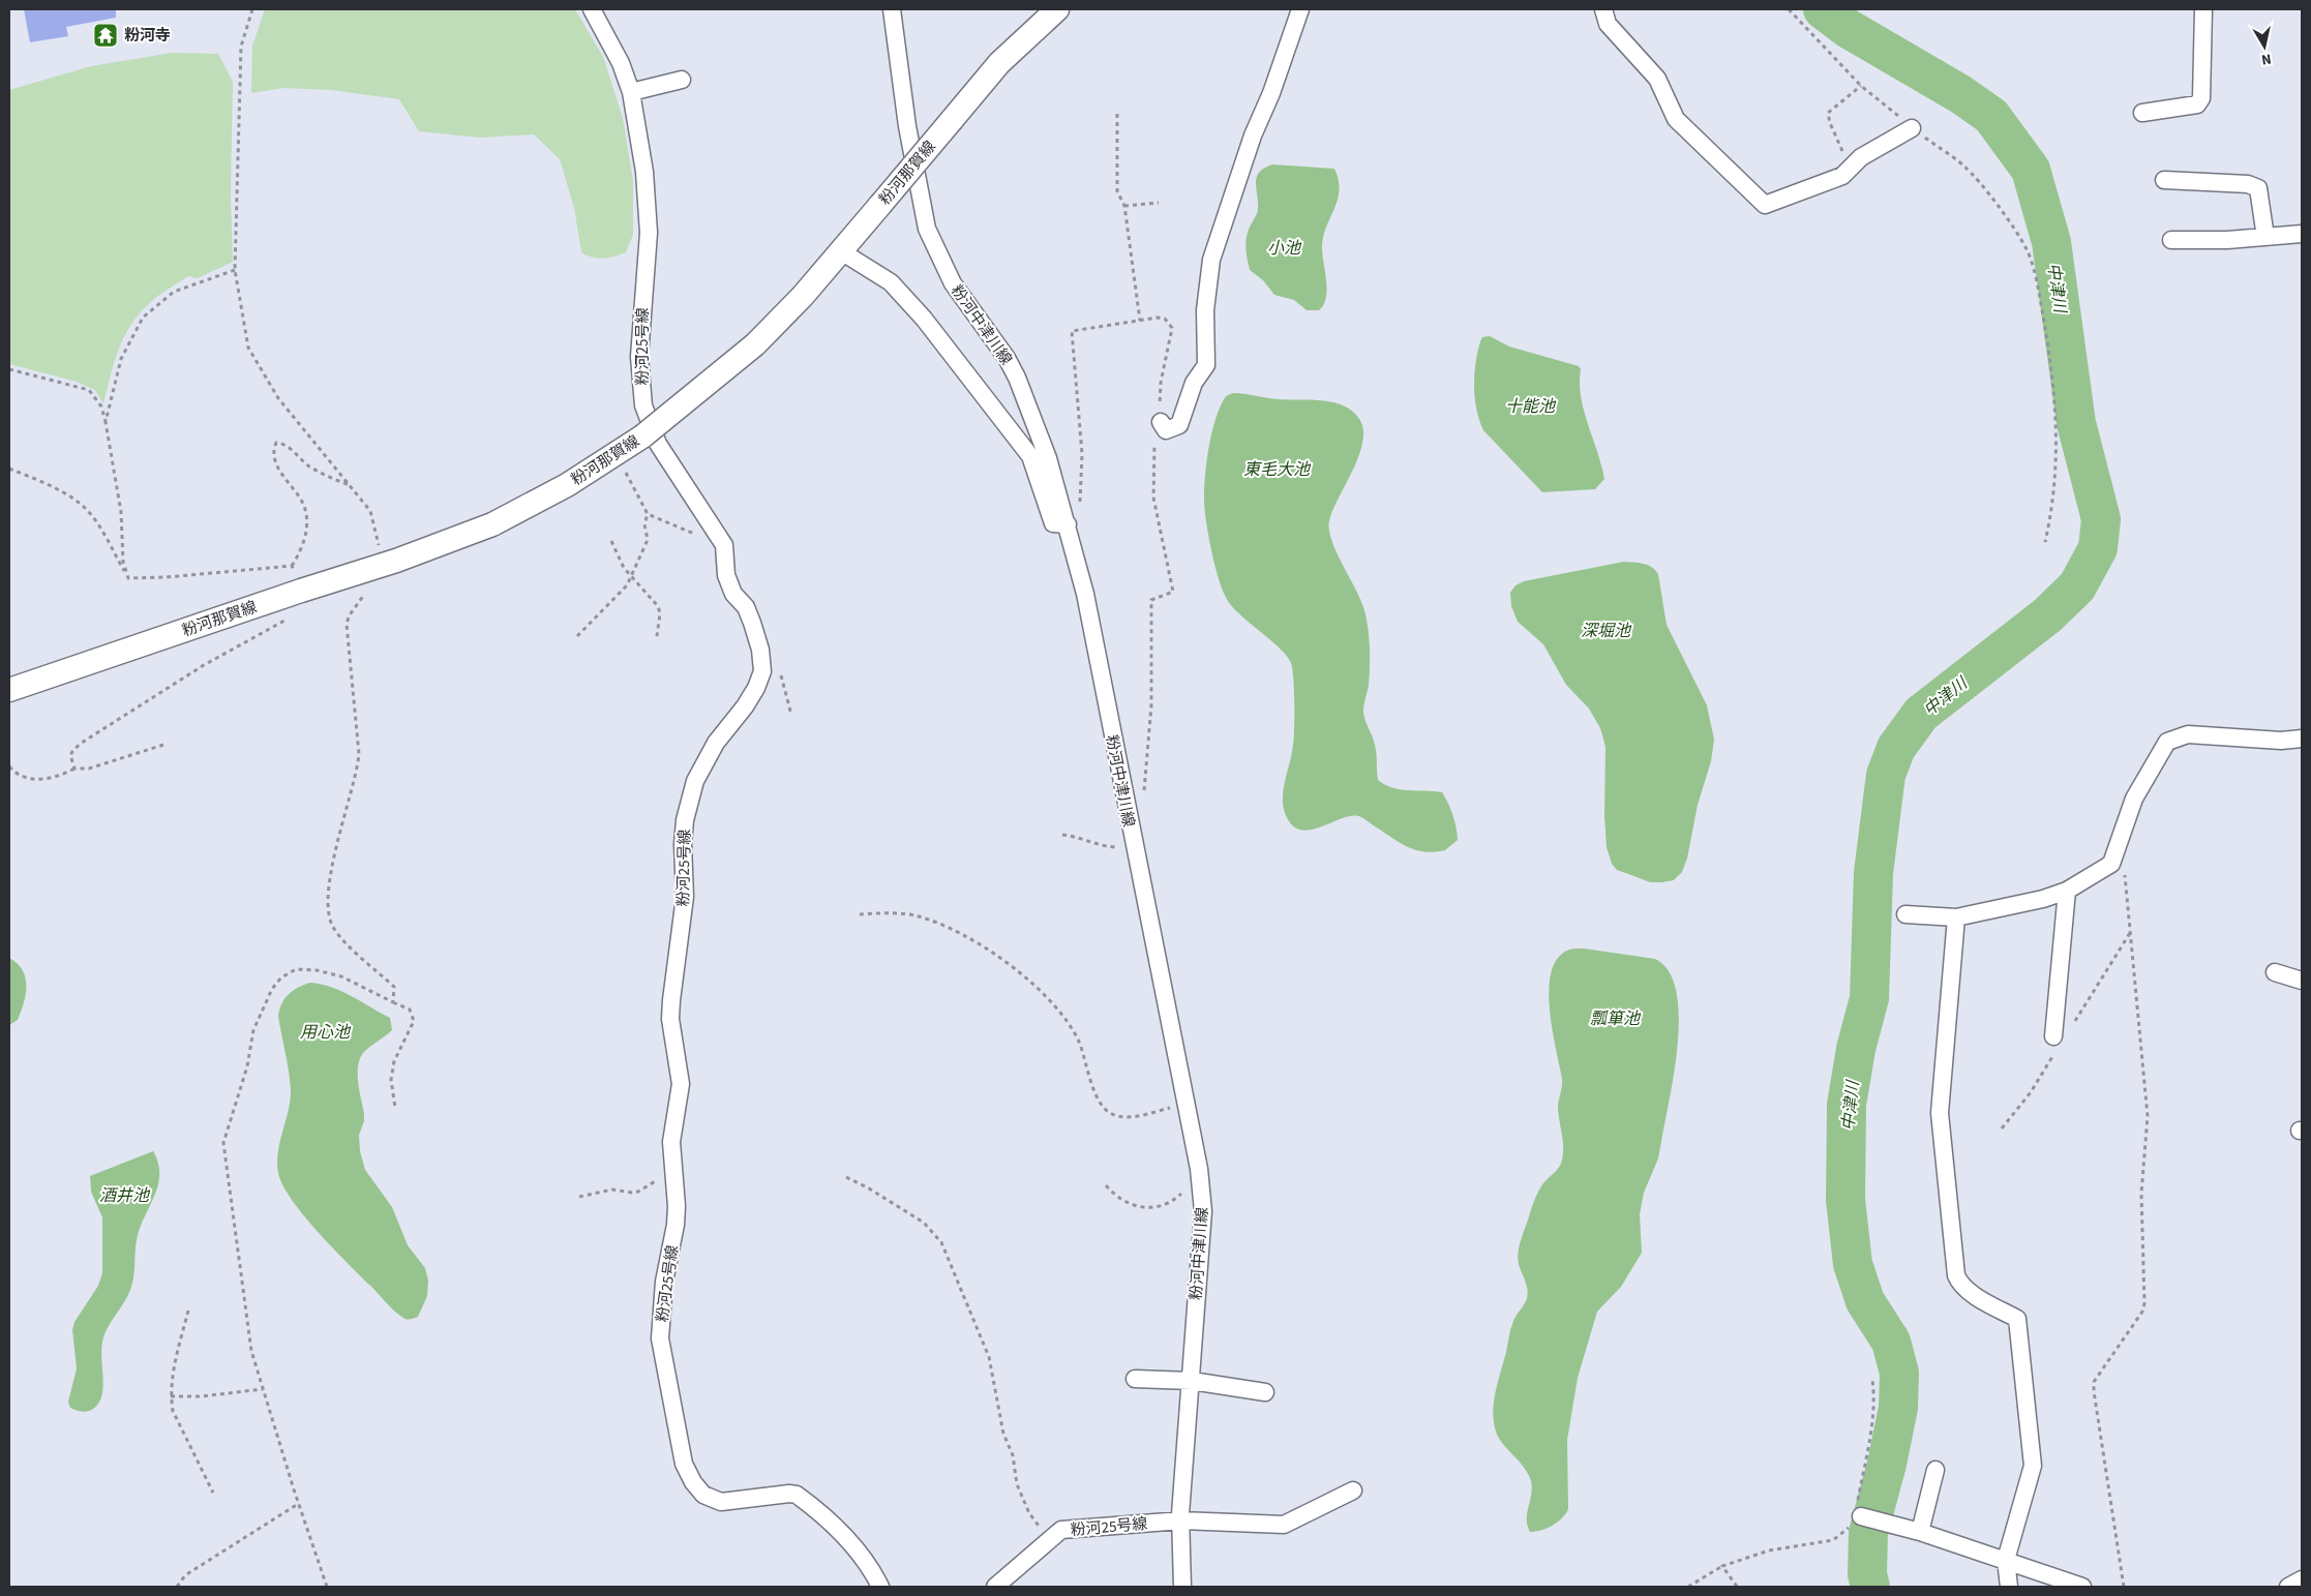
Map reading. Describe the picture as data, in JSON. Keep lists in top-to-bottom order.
{
  "streets": {
    "main road": ["粉河那賀線"],
    "street": ["粉河中津川線", "粉河25号線"]
  },
  "crossings": [
    ["粉河中津川線", "粉河25号線"]
  ],
  "water": [
    "小池",
    "中津川",
    "十能池",
    "東毛大池",
    "深堀池",
    "瓢箪池",
    "用心池",
    "酒井池"
  ],
  "places": {
    "temple": ["粉河寺"]
  },
  "north": "bottom"
}
